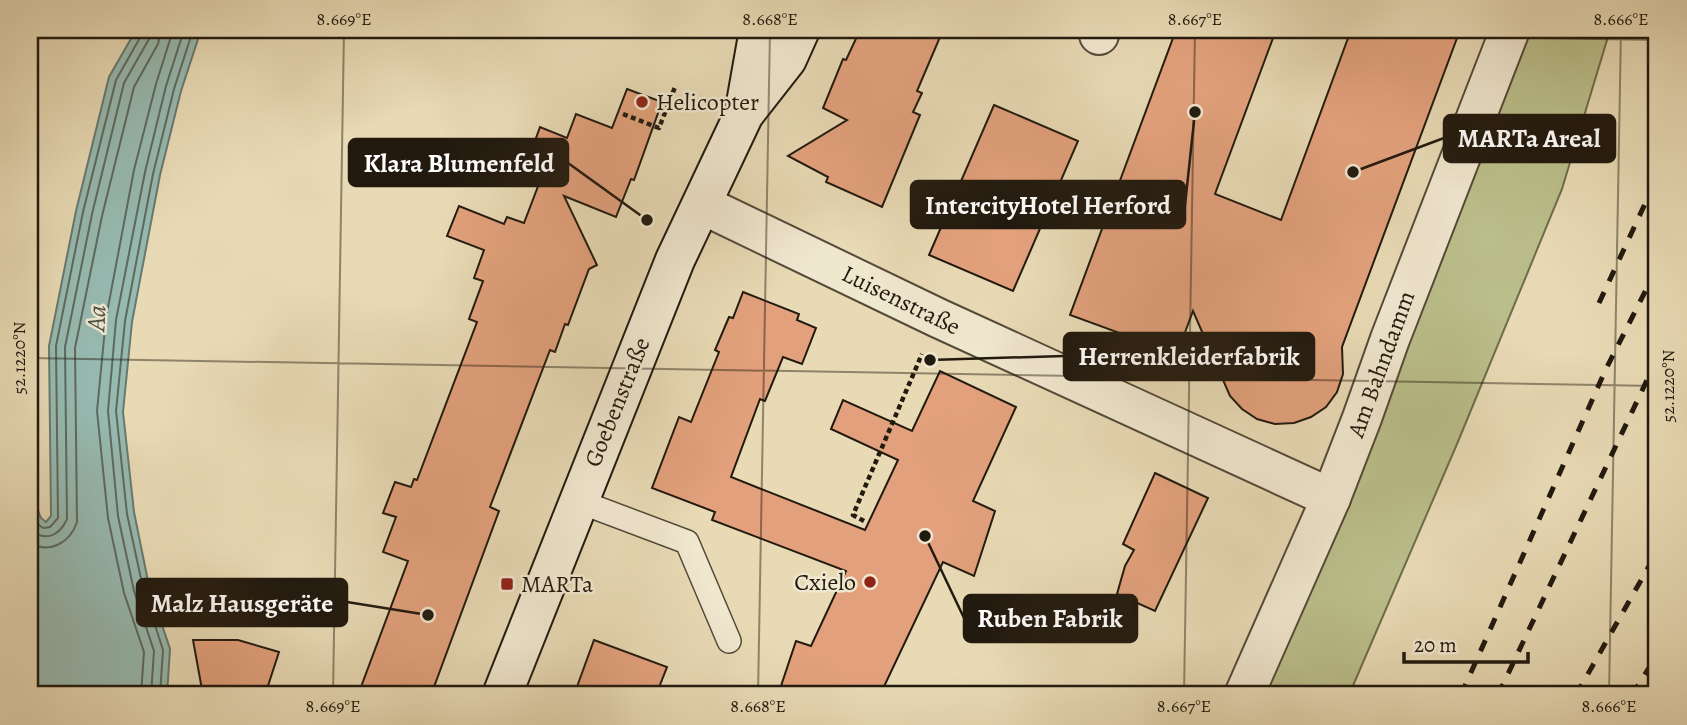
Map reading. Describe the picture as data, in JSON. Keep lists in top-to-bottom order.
{
  "streets": {
    "street": ["Luisenstraße", "Am Bahndamm", "Goebenstraße"]
  },
  "crossings": [
    ["Luisenstraße", "Am Bahndamm"],
    ["Luisenstraße", "Goebenstraße"]
  ],
  "water": ["Aa"],
  "places": {
    "other": [
      "Helicopter",
      "IntercityHotel Herford",
      "MARTa Areal",
      "Klara Blumenfeld",
      "Herrenkleiderfabrik",
      "Ruben Fabrik",
      "Cxielo",
      "Malz Hausgeräte"
    ],
    "transit": ["MARTa"]
  },
  "scale_bar": "20 m",
  "coordinates": [
    "8.669°E",
    "8.668°E",
    "8.667°E",
    "8.666°E",
    "52.1220°N"
  ]
}
